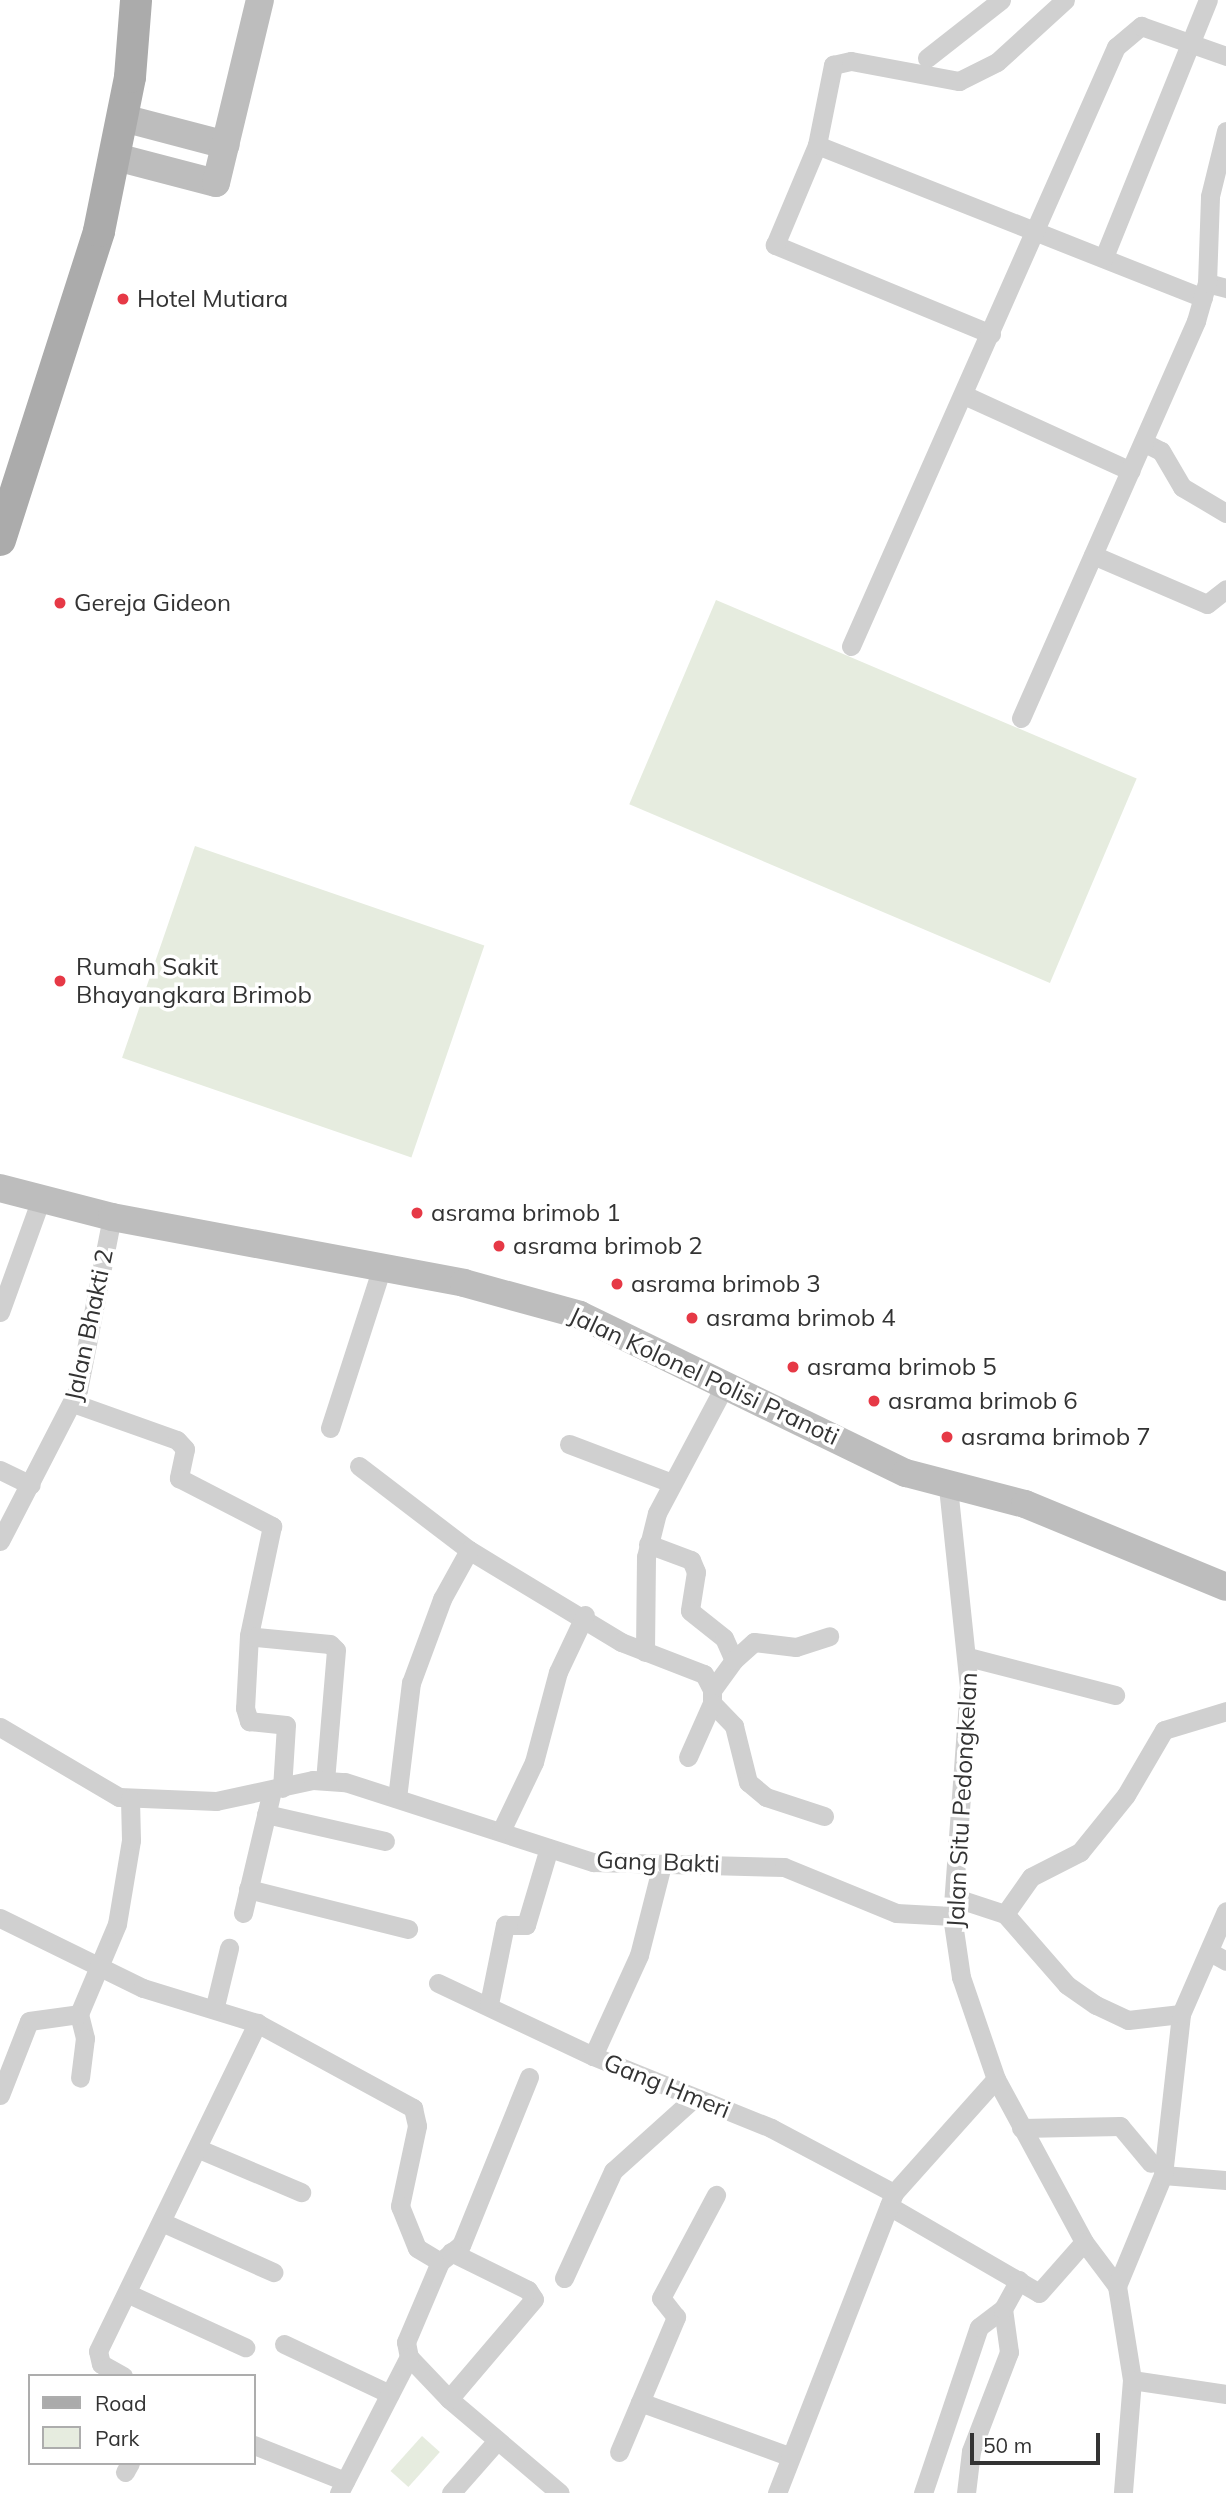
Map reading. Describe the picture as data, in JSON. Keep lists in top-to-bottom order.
{
  "streets": {
    "street": [
      "Jalan Bhakti 2",
      "Jalan Kolonel Polisi Pranoti",
      "Jalan Situ Pedongkelan",
      "Gang Bakti",
      "Gang Hmeri"
    ]
  },
  "crossings": [
    ["Jalan Bhakti 2", "Jalan Kolonel Polisi Pranoti"],
    ["Jalan Kolonel Polisi Pranoti", "Jalan Situ Pedongkelan"],
    ["Jalan Situ Pedongkelan", "Gang Bakti"]
  ],
  "places": [
    "Hotel Mutiara",
    "Gereja Gideon",
    "Rumah Sakit Bhayangkara Brimob",
    "asrama brimob 1",
    "asrama brimob 2",
    "asrama brimob 3",
    "asrama brimob 4",
    "asrama brimob 5",
    "asrama brimob 6",
    "asrama brimob 7"
  ],
  "legend": ["Road", "Park"],
  "scale_bar": "50 m"
}
